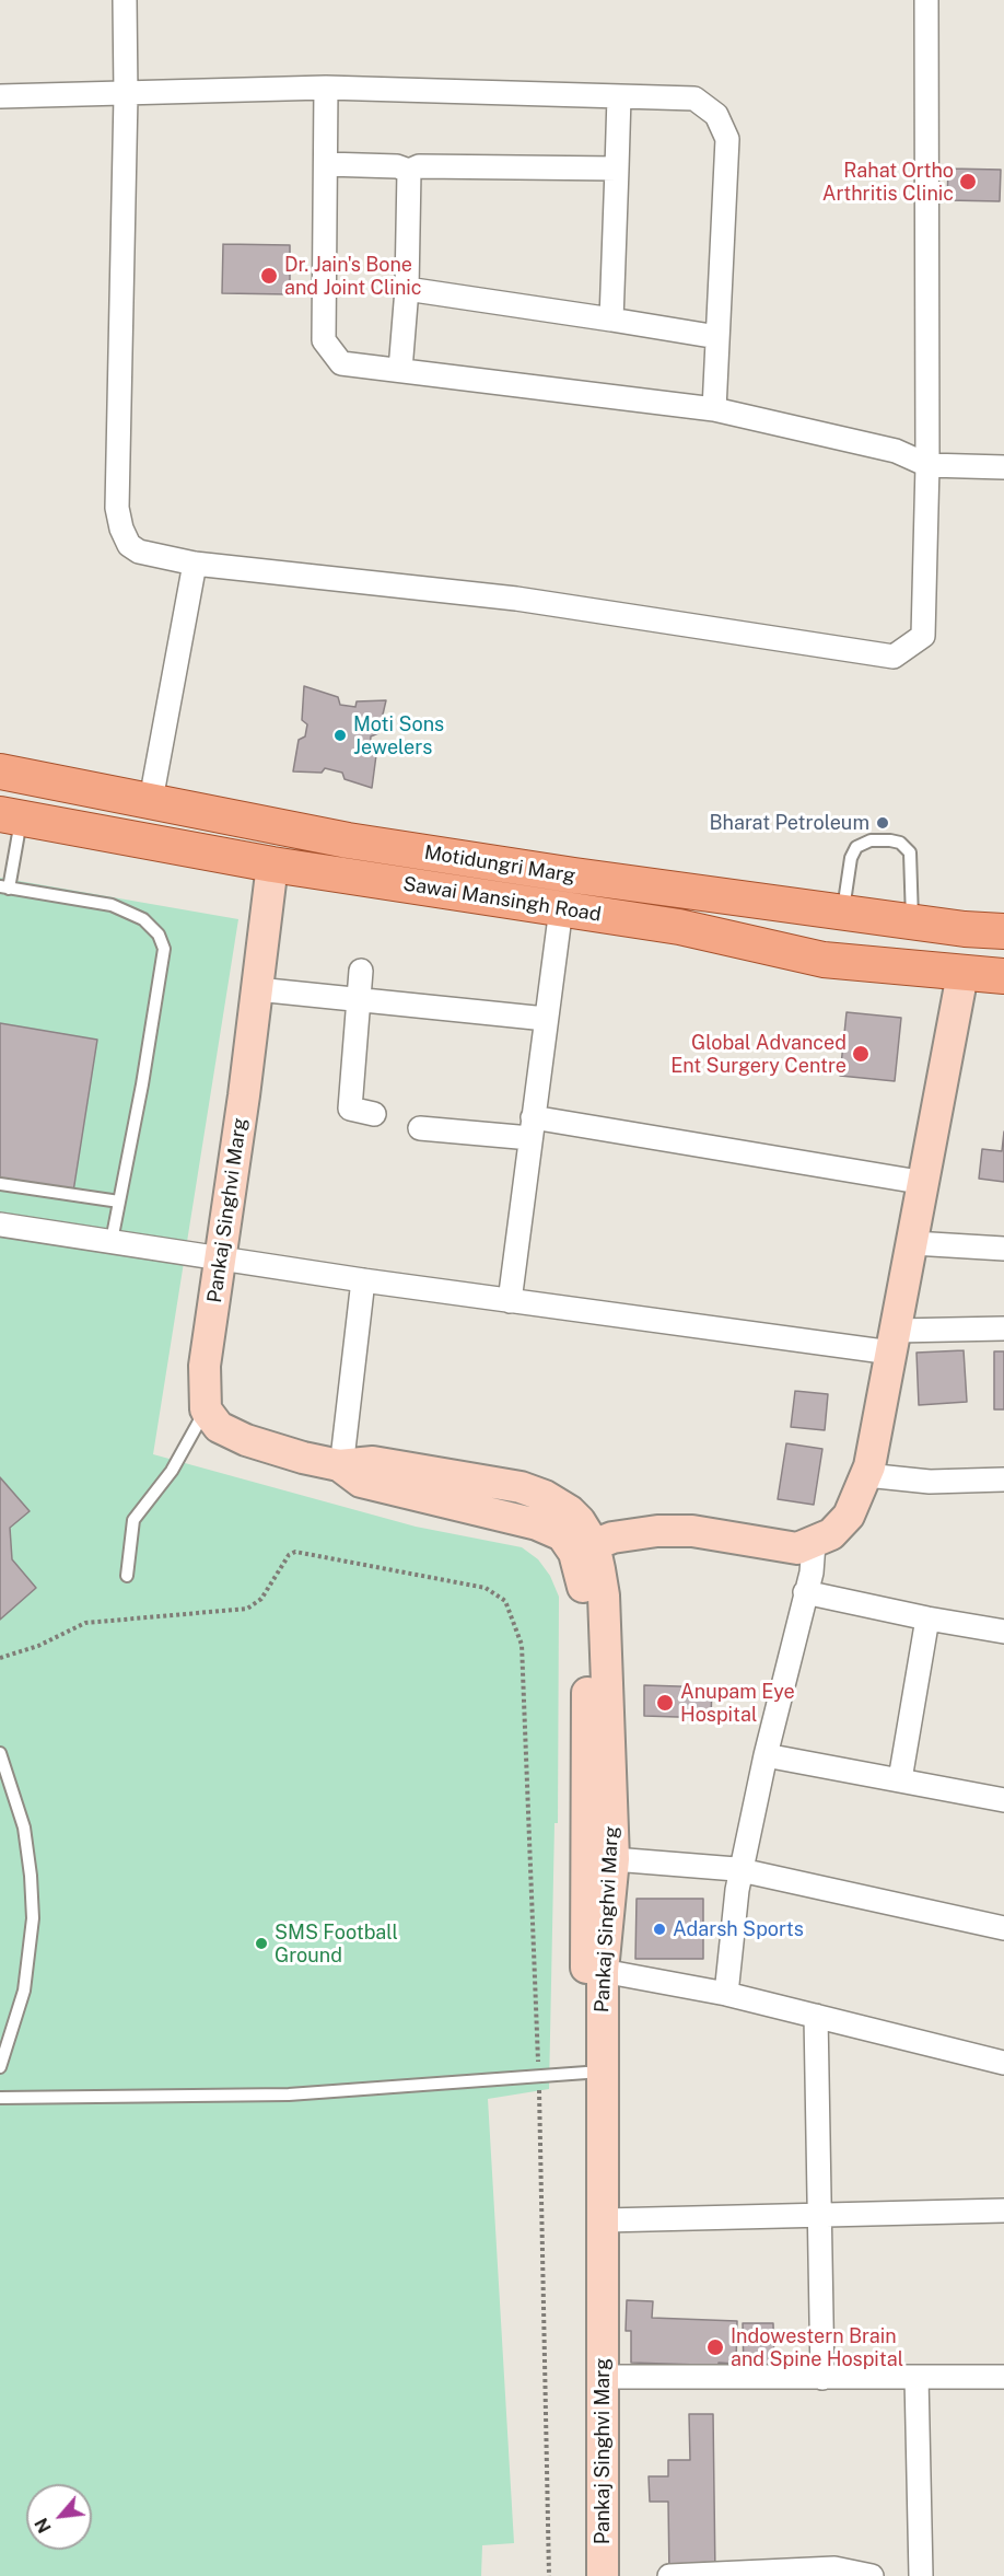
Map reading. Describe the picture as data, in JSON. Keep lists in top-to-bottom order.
{
  "streets": {
    "main road": ["Motidungri Marg", "Sawai Mansingh Road"],
    "street": ["Pankaj Singhvi Marg"]
  },
  "crossings": [
    ["Sawai Mansingh Road", "Pankaj Singhvi Marg"]
  ],
  "places": [
    "Rahat Ortho Arthritis Clinic",
    "Dr. Jain's Bone and Joint Clinic",
    "Moti Sons Jewelers",
    "Bharat Petroleum",
    "Global Advanced Ent Surgery Centre",
    "Anupam Eye Hospital",
    "Adarsh Sports",
    "SMS Football Ground",
    "Indowestern Brain and Spine Hospital"
  ],
  "north": "bottom left"
}
